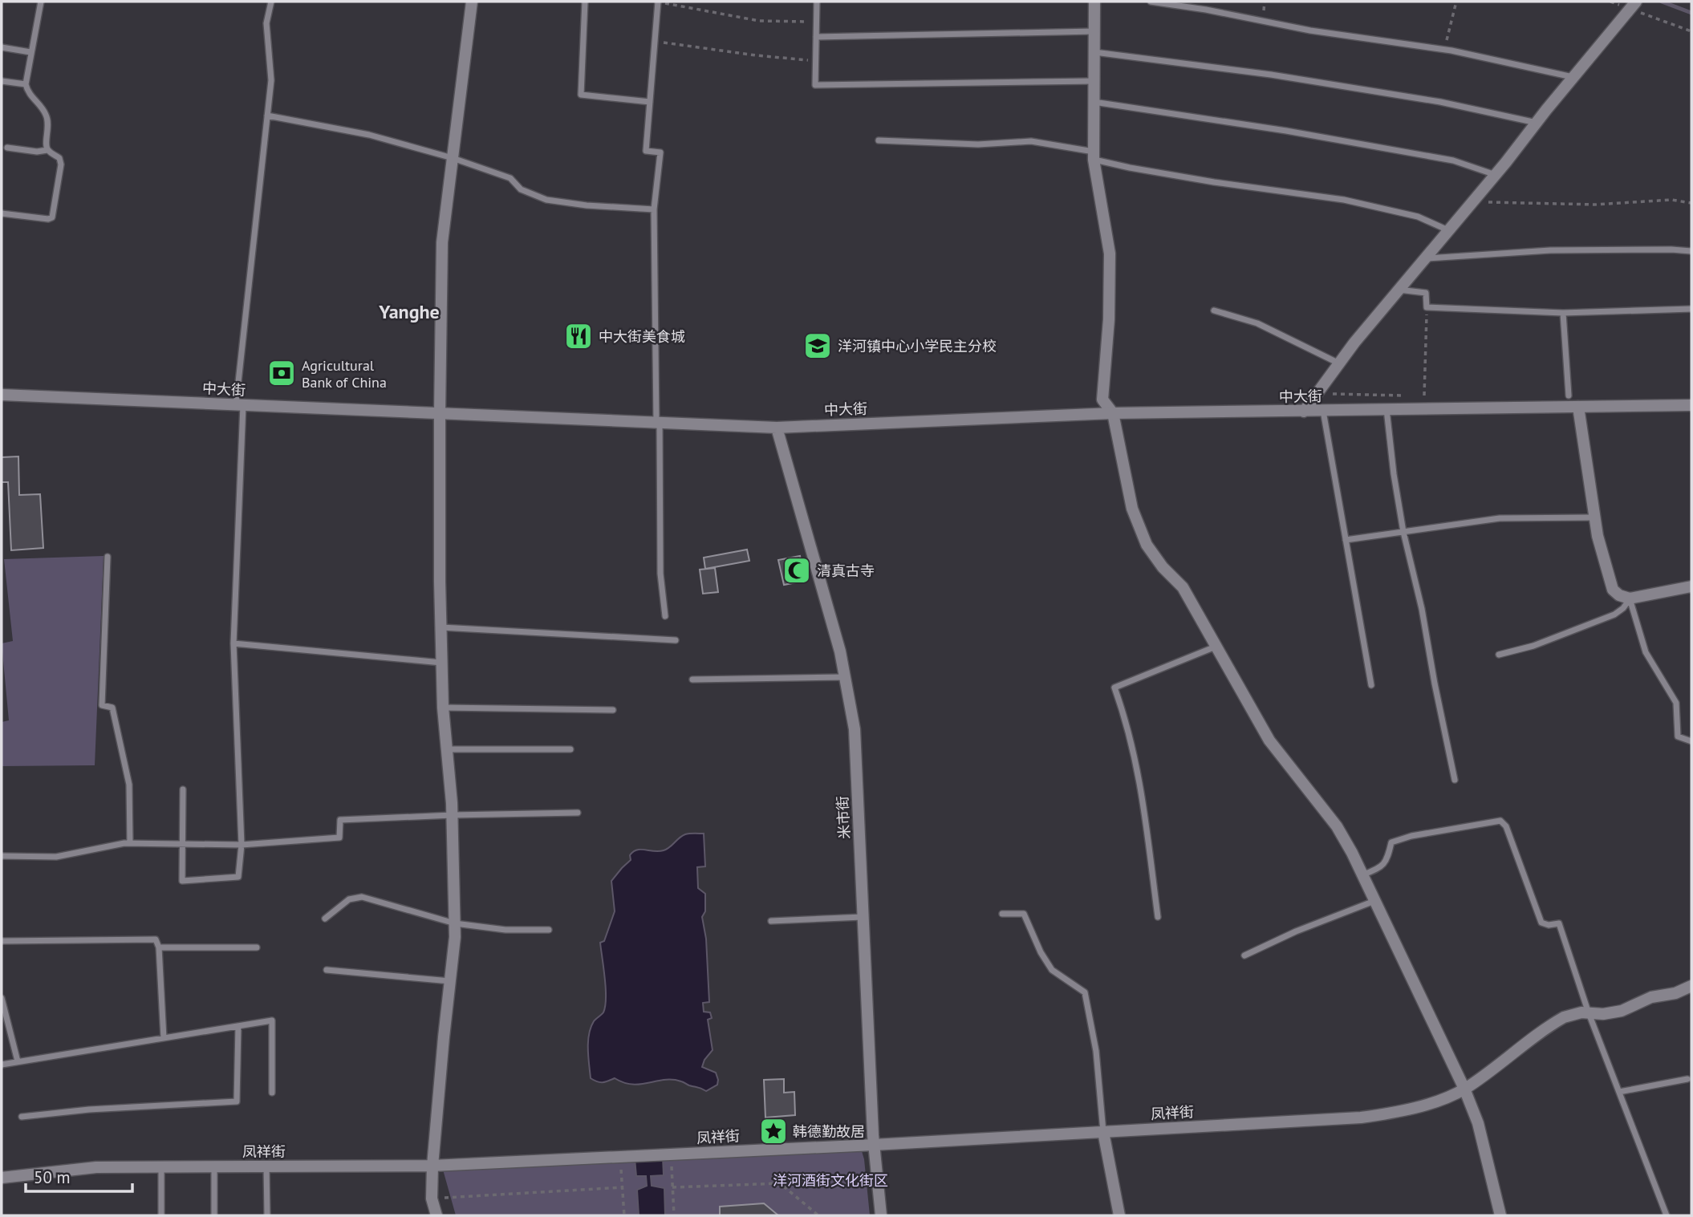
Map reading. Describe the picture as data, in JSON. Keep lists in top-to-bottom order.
{
  "streets": {
    "street": ["中大街", "米市街", "凤祥街"]
  },
  "crossings": [
    ["中大街", "米市街"],
    ["米市街", "凤祥街"]
  ],
  "districts": ["Yanghe"],
  "parks": ["洋河酒街文化街区"],
  "places": {
    "restaurant": ["中大街美食城"],
    "school or university": ["洋河镇中心小学民主分校"],
    "bank": ["Agricultural Bank of China"],
    "mosque": ["清真古寺"],
    "place": ["韩德勤故居"]
  },
  "scale_bar": "50 m"
}
